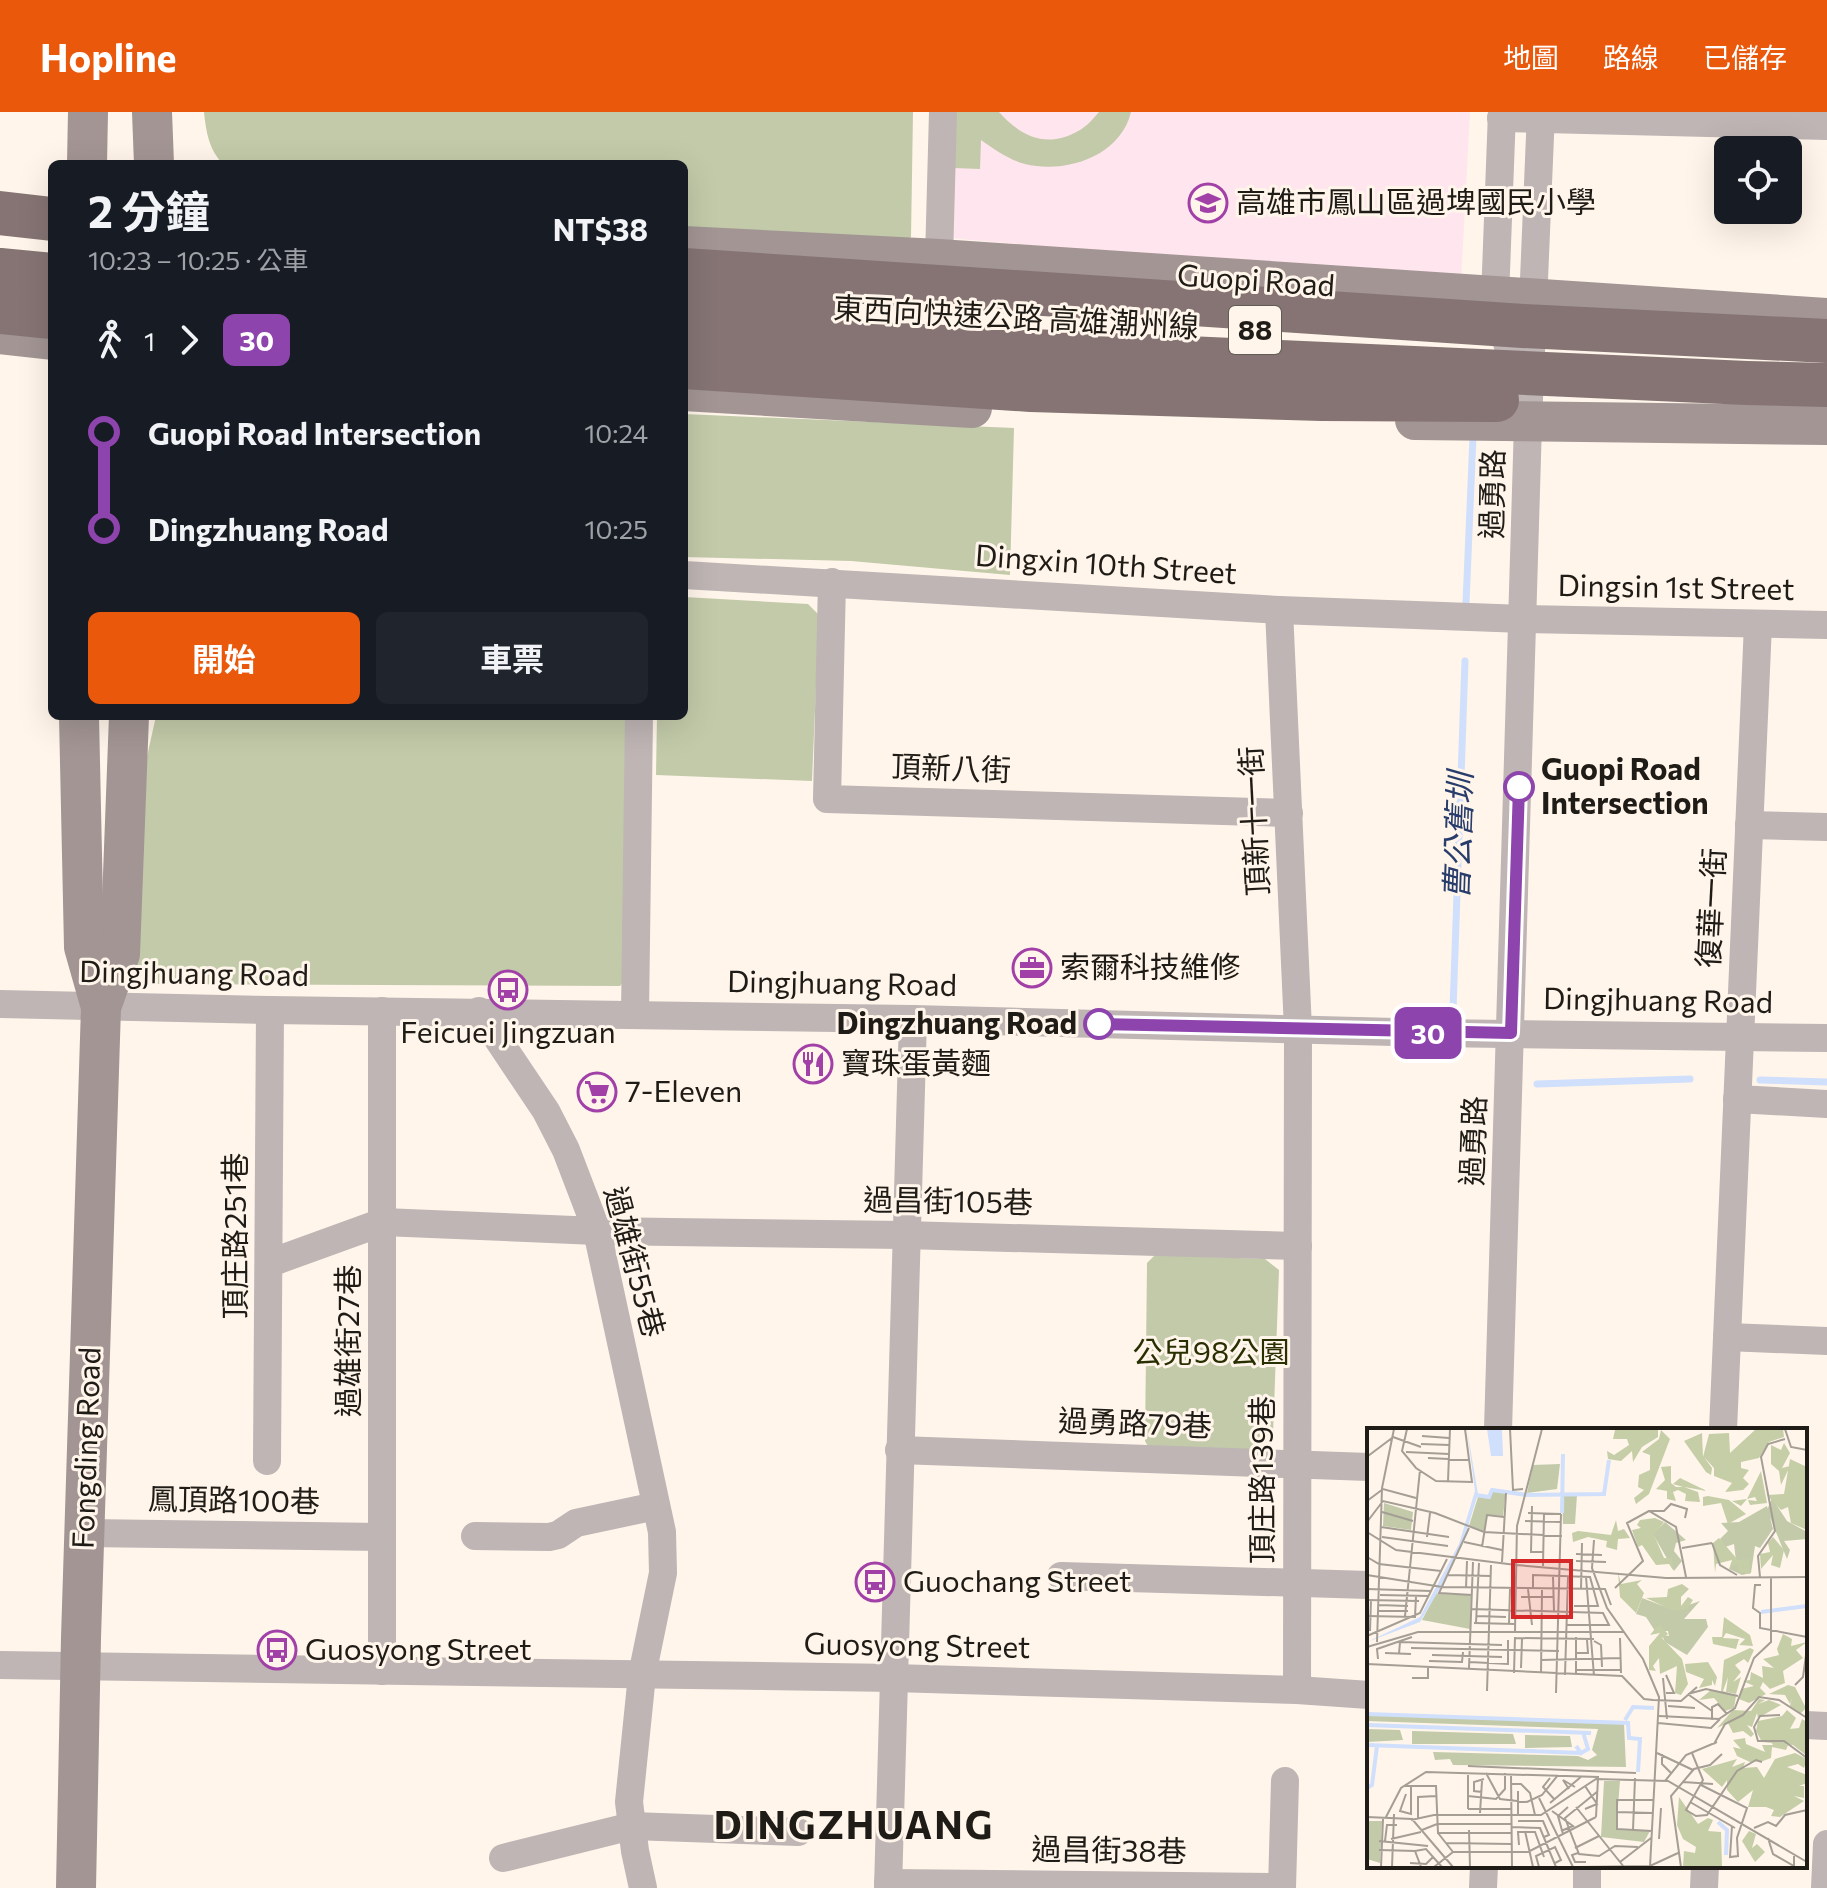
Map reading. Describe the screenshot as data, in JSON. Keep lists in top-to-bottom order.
{
  "streets": {
    "highway": ["東西向快速公路 高雄潮州線", "88"],
    "main road": ["Guopi Road", "Fongding Road"],
    "street": [
      "過勇路",
      "Dingxin 10th Street",
      "Dingsin 1st Street",
      "頂新八街",
      "頂新十一街",
      "復華一街",
      "Dingjhuang Road",
      "過昌街105巷",
      "頂庄路251巷",
      "過雄街55巷",
      "過雄街27巷",
      "過勇路79巷",
      "頂庄路139巷",
      "鳳頂路100巷",
      "Guosyong Street",
      "過昌街38巷"
    ]
  },
  "crossings": [
    ["過勇路", "Dingxin 10th Street"],
    ["過勇路", "Dingsin 1st Street"],
    ["過勇路", "Dingjhuang Road"],
    ["Dingxin 10th Street", "Dingsin 1st Street"],
    ["Dingxin 10th Street", "頂新八街"],
    ["Dingxin 10th Street", "頂新十一街"],
    ["Dingsin 1st Street", "復華一街"],
    ["頂新八街", "頂新十一街"],
    ["頂新十一街", "Dingjhuang Road"],
    ["頂新十一街", "頂庄路139巷"],
    ["復華一街", "Dingjhuang Road"],
    ["Dingjhuang Road", "頂庄路251巷"],
    ["Dingjhuang Road", "過雄街55巷"],
    ["Dingjhuang Road", "過雄街27巷"],
    ["Dingjhuang Road", "Fongding Road"],
    ["Dingjhuang Road", "頂庄路139巷"],
    ["過昌街105巷", "過雄街55巷"],
    ["過昌街105巷", "過雄街27巷"],
    ["過昌街105巷", "頂庄路139巷"],
    ["過雄街55巷", "Guosyong Street"],
    ["過雄街27巷", "鳳頂路100巷"],
    ["過雄街27巷", "Guosyong Street"],
    ["過勇路79巷", "頂庄路139巷"],
    ["Fongding Road", "鳳頂路100巷"],
    ["Fongding Road", "Guosyong Street"],
    ["頂庄路139巷", "Guosyong Street"]
  ],
  "districts": ["DINGZHUANG"],
  "water": ["曹公舊圳"],
  "parks": ["公兒98公園"],
  "places": {
    "school or university": ["高雄市鳳山區過埤國民小學"],
    "other": ["Guopi Road Intersection", "Dingzhuang Road"],
    "office": ["索爾科技維修"],
    "bus stop": ["Feicuei Jingzuan", "Guochang Street", "Guosyong Street"],
    "restaurant": ["寶珠蛋黃麵"],
    "supermarket": ["7-Eleven"]
  },
  "lines": ["bus line 30"],
  "page": {
    "header": "Hopline",
    "nav": ["地圖", "路線", "已儲存"],
    "on_map": "30",
    "heading": ["2 分鐘", "10:23 – 10:25 · 公車", "NT$38"],
    "legs": ["1", "30"],
    "list": [
      {
        "name": "Guopi Road Intersection",
        "value": "10:24"
      },
      {
        "name": "Dingzhuang Road",
        "value": "10:25"
      }
    ],
    "buttons": ["開始", "車票"]
  }
}
